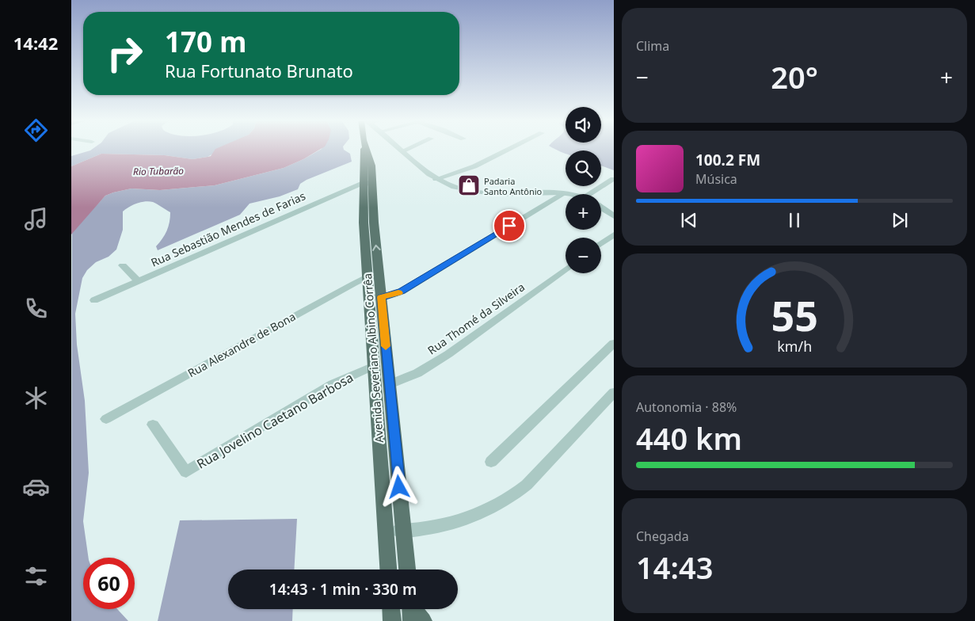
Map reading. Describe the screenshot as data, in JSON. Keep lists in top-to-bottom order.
{
  "streets": {
    "main road": ["Avenida Severiano Albino Corrêa"],
    "street": [
      "Rua Sebastião Mendes de Farias",
      "Rua Thomé da Silveira",
      "Rua Alexandre de Bona",
      "Rua Jovelino Caetano Barbosa"
    ]
  },
  "crossings": [
    ["Rua Sebastião Mendes de Farias", "Avenida Severiano Albino Corrêa"],
    ["Rua Thomé da Silveira", "Avenida Severiano Albino Corrêa"],
    ["Rua Alexandre de Bona", "Avenida Severiano Albino Corrêa"],
    ["Avenida Severiano Albino Corrêa", "Rua Jovelino Caetano Barbosa"]
  ],
  "water": ["Rio Tubarão"],
  "places": {
    "shop": ["Padaria Santo Antônio"]
  },
  "page": {
    "tabs": "14:42",
    "tile": [
      "Clima",
      ["Autonomia · 88%", "440 km"],
      ["Chegada", "14:43"]
    ],
    "turn": ["170 m", "Rua Fortunato Brunato"],
    "heat": ["−", "20°", "+"],
    "map_buttons": ["+", "−"],
    "song": ["100.2 FM", "Música"],
    "limit": "60",
    "trip": "14:43 · 1 min · 330 m",
    "gauge": ["55", "km/h"]
  }
}
